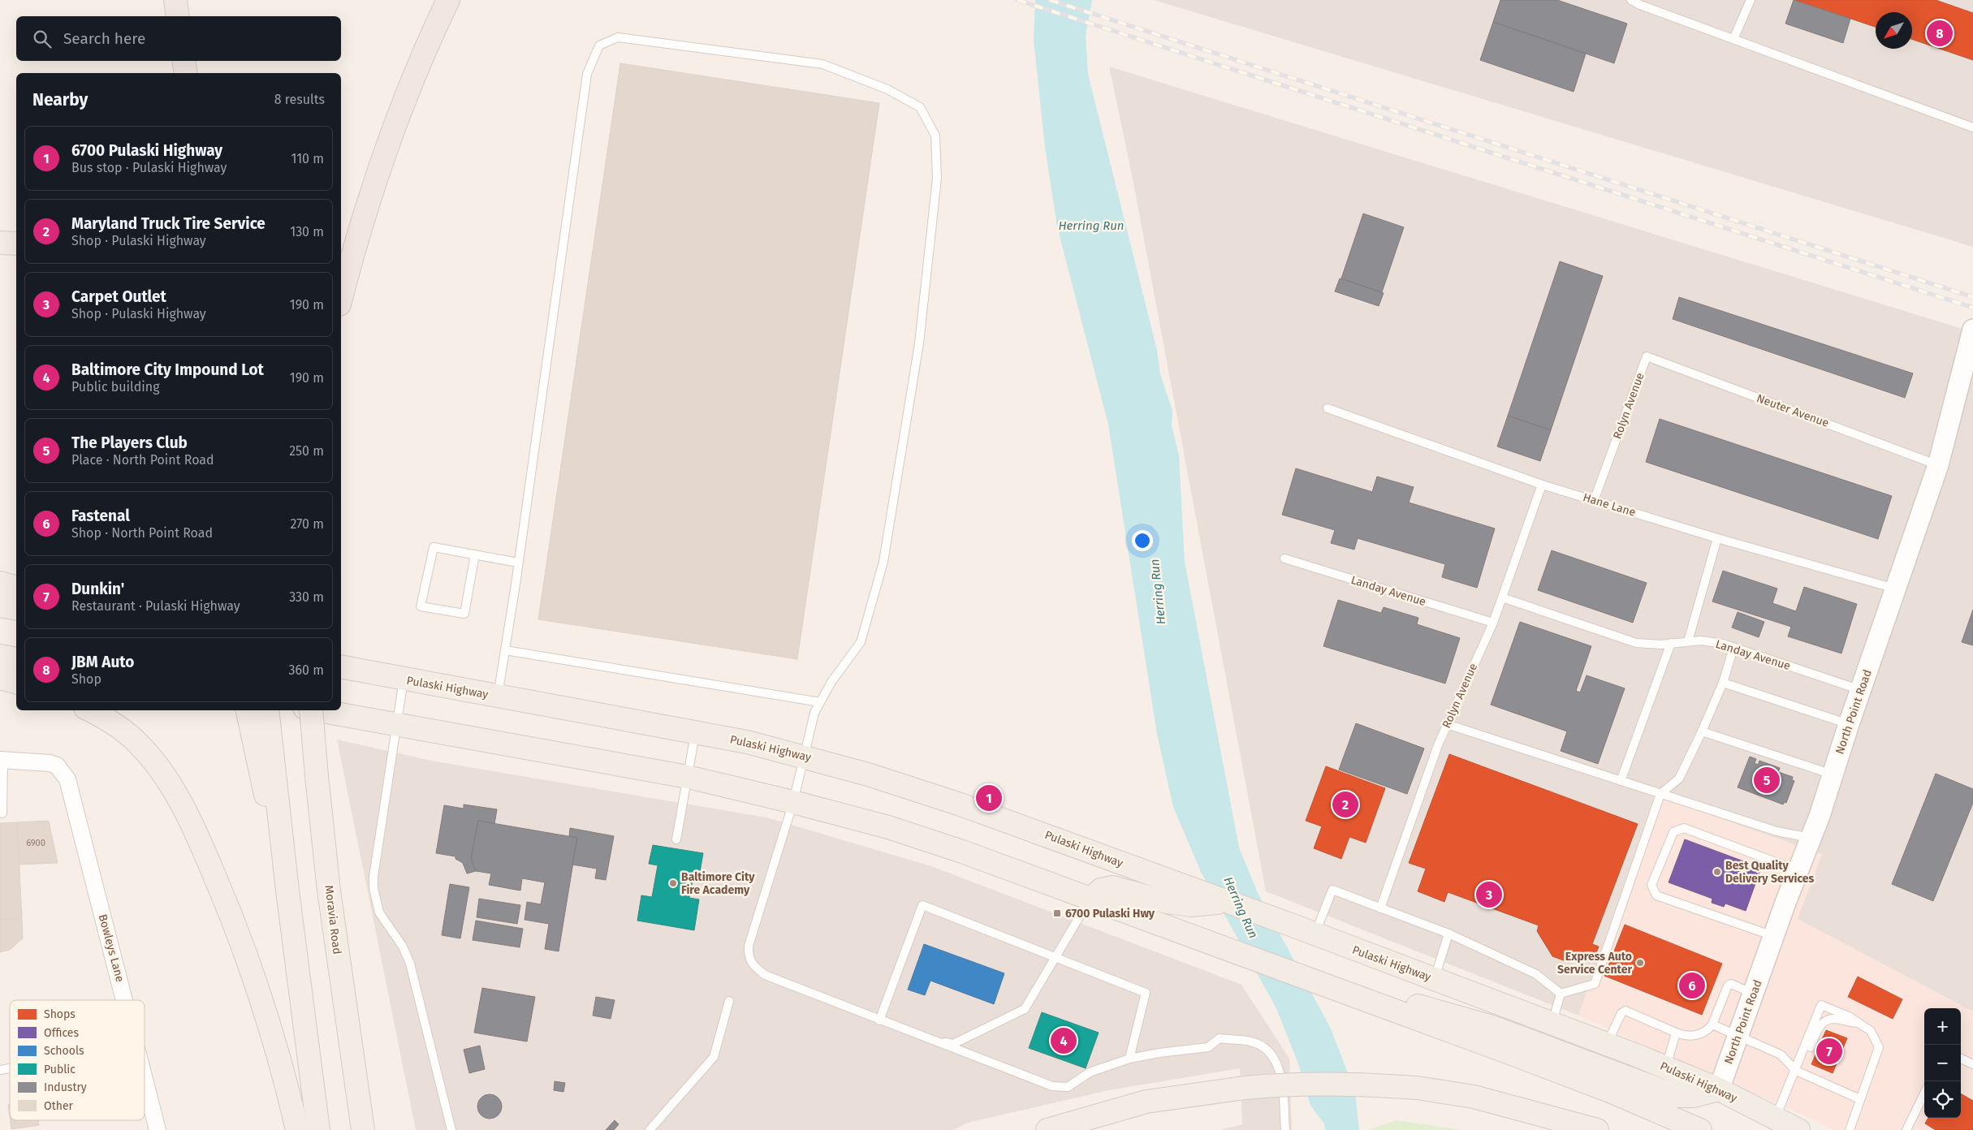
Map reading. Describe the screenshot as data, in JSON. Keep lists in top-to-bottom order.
{
  "streets": {
    "main road": ["Pulaski Highway", "Moravia Road"],
    "street": ["North Point Road", "Bowleys Lane"],
    "lane": [
      "Rolyn Avenue",
      "Neuter Avenue",
      "Hane Lane",
      "Landay Avenue"
    ]
  },
  "crossings": [
    ["Rolyn Avenue", "Neuter Avenue"],
    ["Rolyn Avenue", "Hane Lane"],
    ["Rolyn Avenue", "Landay Avenue"],
    ["Neuter Avenue", "North Point Road"],
    ["Hane Lane", "North Point Road"],
    ["Landay Avenue", "North Point Road"],
    ["Pulaski Highway", "North Point Road"]
  ],
  "water": ["Herring Run"],
  "places": {
    "other": ["Best Quality Delivery Services", "Baltimore City Fire Academy", "Express Auto Service Center"],
    "transit": ["6700 Pulaski Hwy"]
  },
  "house_numbers": ["6900"],
  "legend": [
    "Shops",
    "Offices",
    "Schools",
    "Public",
    "Industry",
    "Other"
  ],
  "north": "bottom left",
  "page": {
    "search": "Search here",
    "pins": [
      "8",
      "5",
      "1",
      "2",
      "3",
      "6",
      "4",
      "7"
    ],
    "heading": ["Nearby", "8 results"],
    "list": [
      {
        "mark": "1",
        "name": "6700 Pulaski Highway",
        "note": "Bus stop · Pulaski Highway",
        "value": "110 m"
      },
      {
        "mark": "2",
        "name": "Maryland Truck Tire Service",
        "note": "Shop · Pulaski Highway",
        "value": "130 m"
      },
      {
        "mark": "3",
        "name": "Carpet Outlet",
        "note": "Shop · Pulaski Highway",
        "value": "190 m"
      },
      {
        "mark": "4",
        "name": "Baltimore City Impound Lot",
        "note": "Public building",
        "value": "190 m"
      },
      {
        "mark": "5",
        "name": "The Players Club",
        "note": "Place · North Point Road",
        "value": "250 m"
      },
      {
        "mark": "6",
        "name": "Fastenal",
        "note": "Shop · North Point Road",
        "value": "270 m"
      },
      {
        "mark": "7",
        "name": "Dunkin'",
        "note": "Restaurant · Pulaski Highway",
        "value": "330 m"
      },
      {
        "mark": "8",
        "name": "JBM Auto",
        "note": "Shop",
        "value": "360 m"
      }
    ],
    "map_buttons": ["+", "−"]
  }
}
